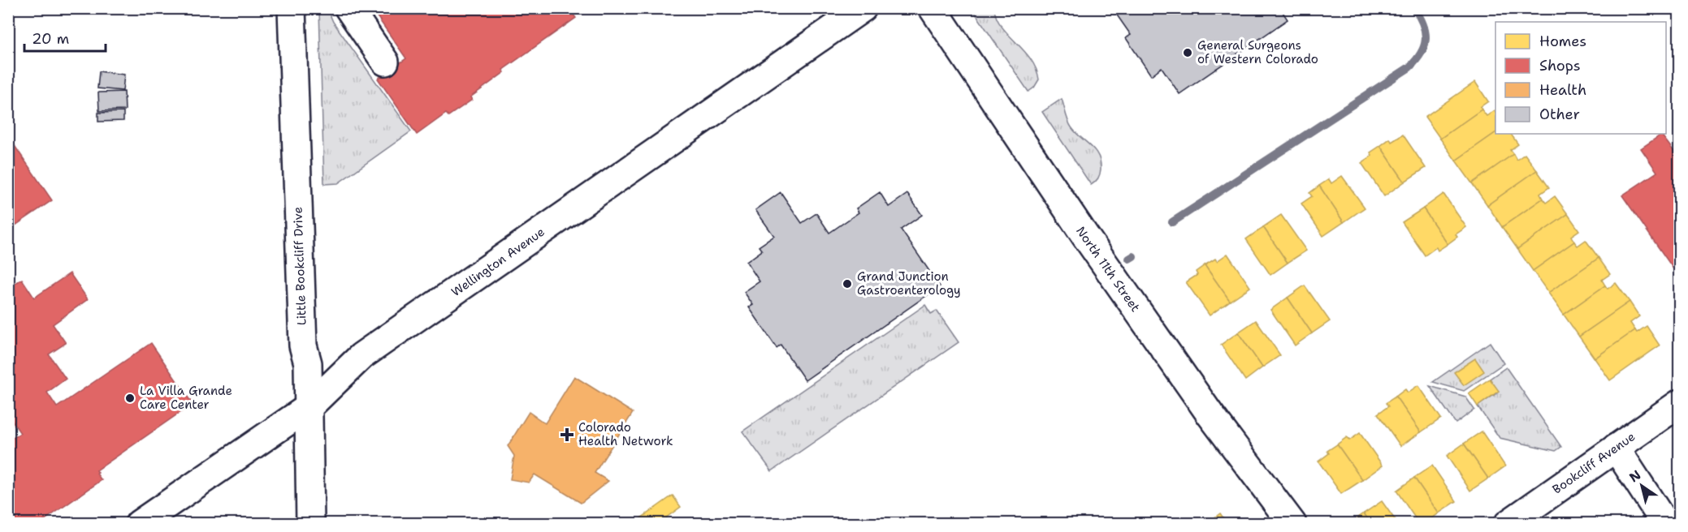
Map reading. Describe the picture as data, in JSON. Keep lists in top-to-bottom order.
{
  "streets": {
    "street": [
      "Wellington Avenue",
      "Little Bookcliff Drive",
      "North 11th Street",
      "Bookcliff Avenue"
    ]
  },
  "crossings": [
    ["Wellington Avenue", "Little Bookcliff Drive"]
  ],
  "places": {
    "other": ["General Surgeons of Western Colorado", "Grand Junction Gastroenterology", "La Villa Grande Care Center"],
    "health": ["Colorado Health Network"]
  },
  "legend": [
    "Homes",
    "Shops",
    "Health",
    "Other"
  ],
  "scale_bar": "20 m",
  "north": "top left"
}
